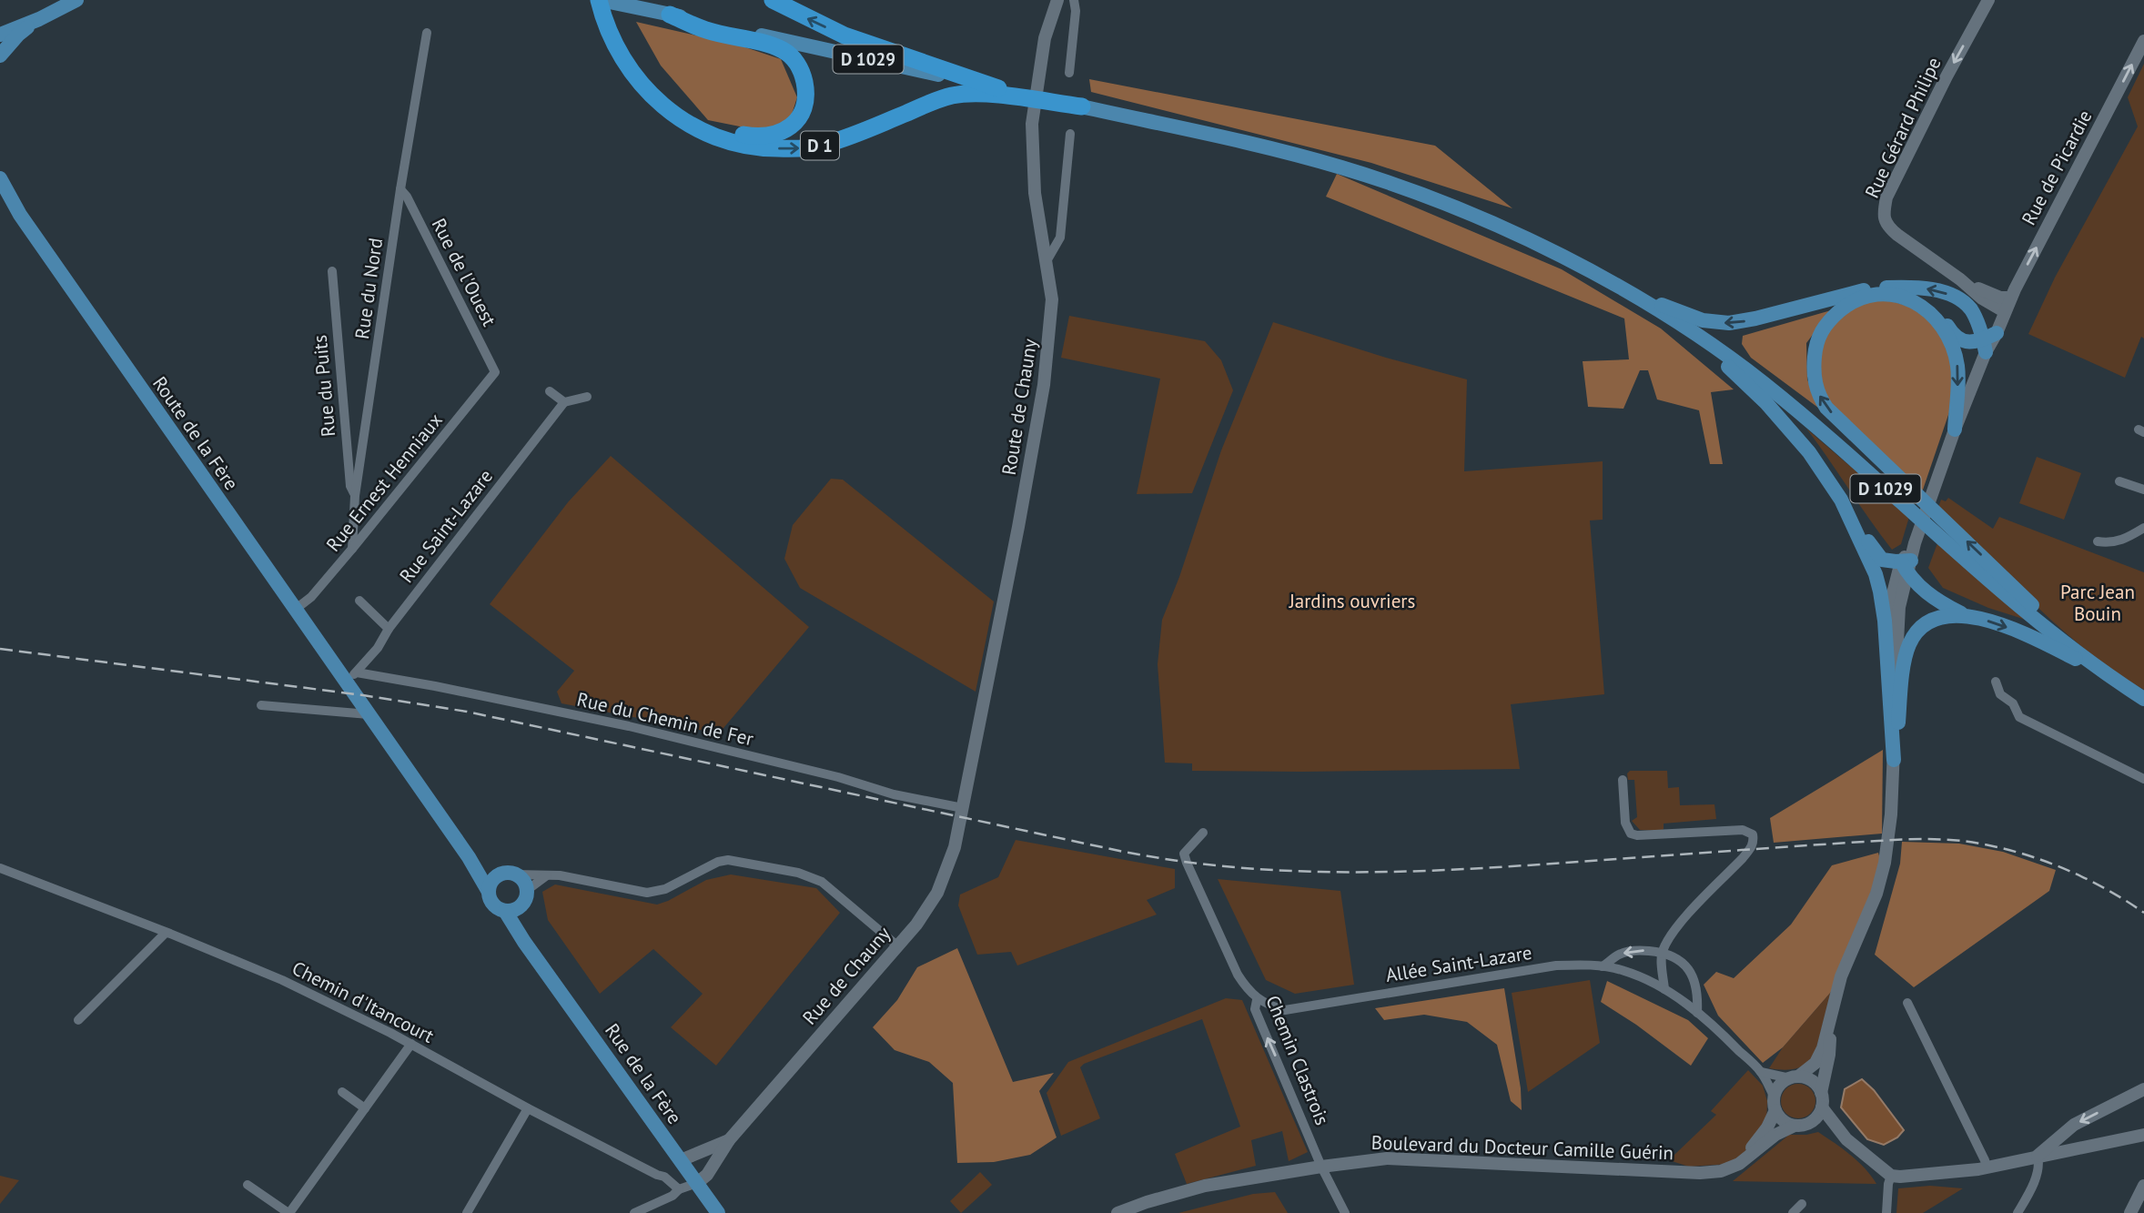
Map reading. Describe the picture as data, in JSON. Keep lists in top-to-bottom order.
{
  "streets": {
    "highway": ["D 1"],
    "main road": ["D 1029", "Route de la Fère", "Rue de la Fère"],
    "street": [
      "Rue Gérard Philipe",
      "Rue de Picardie",
      "Rue de l'Ouest",
      "Rue du Nord",
      "Rue du Puits",
      "Route de Chauny",
      "Rue Ernest Henniaux",
      "Rue Saint-Lazare",
      "Rue du Chemin de Fer",
      "Allée Saint-Lazare",
      "Rue de Chauny",
      "Chemin d'Itancourt",
      "Chemin Clastrois",
      "Boulevard du Docteur Camille Guérin"
    ]
  },
  "crossings": [
    ["D 1029", "D 1"],
    ["Rue Gérard Philipe", "Rue de Picardie"],
    ["Rue de l'Ouest", "Rue du Nord"],
    ["Rue de l'Ouest", "Rue Ernest Henniaux"],
    ["Rue du Nord", "Rue du Puits"],
    ["Rue du Nord", "Rue Ernest Henniaux"],
    ["Route de Chauny", "Rue du Chemin de Fer"],
    ["Route de Chauny", "Rue de Chauny"],
    ["Route de la Fère", "Rue Ernest Henniaux"],
    ["Route de la Fère", "Rue Saint-Lazare"],
    ["Route de la Fère", "Rue du Chemin de Fer"],
    ["Rue Saint-Lazare", "Rue du Chemin de Fer"],
    ["Rue du Chemin de Fer", "Rue de Chauny"],
    ["Allée Saint-Lazare", "Chemin Clastrois"],
    ["Allée Saint-Lazare", "Boulevard du Docteur Camille Guérin"],
    ["Rue de Chauny", "Rue de la Fère"],
    ["Chemin Clastrois", "Boulevard du Docteur Camille Guérin"]
  ],
  "one_way": ["Rue Gérard Philipe", "Rue de Picardie", "Chemin Clastrois"],
  "parks": ["Parc Jean Bouin", "Jardins ouvriers"]
}
